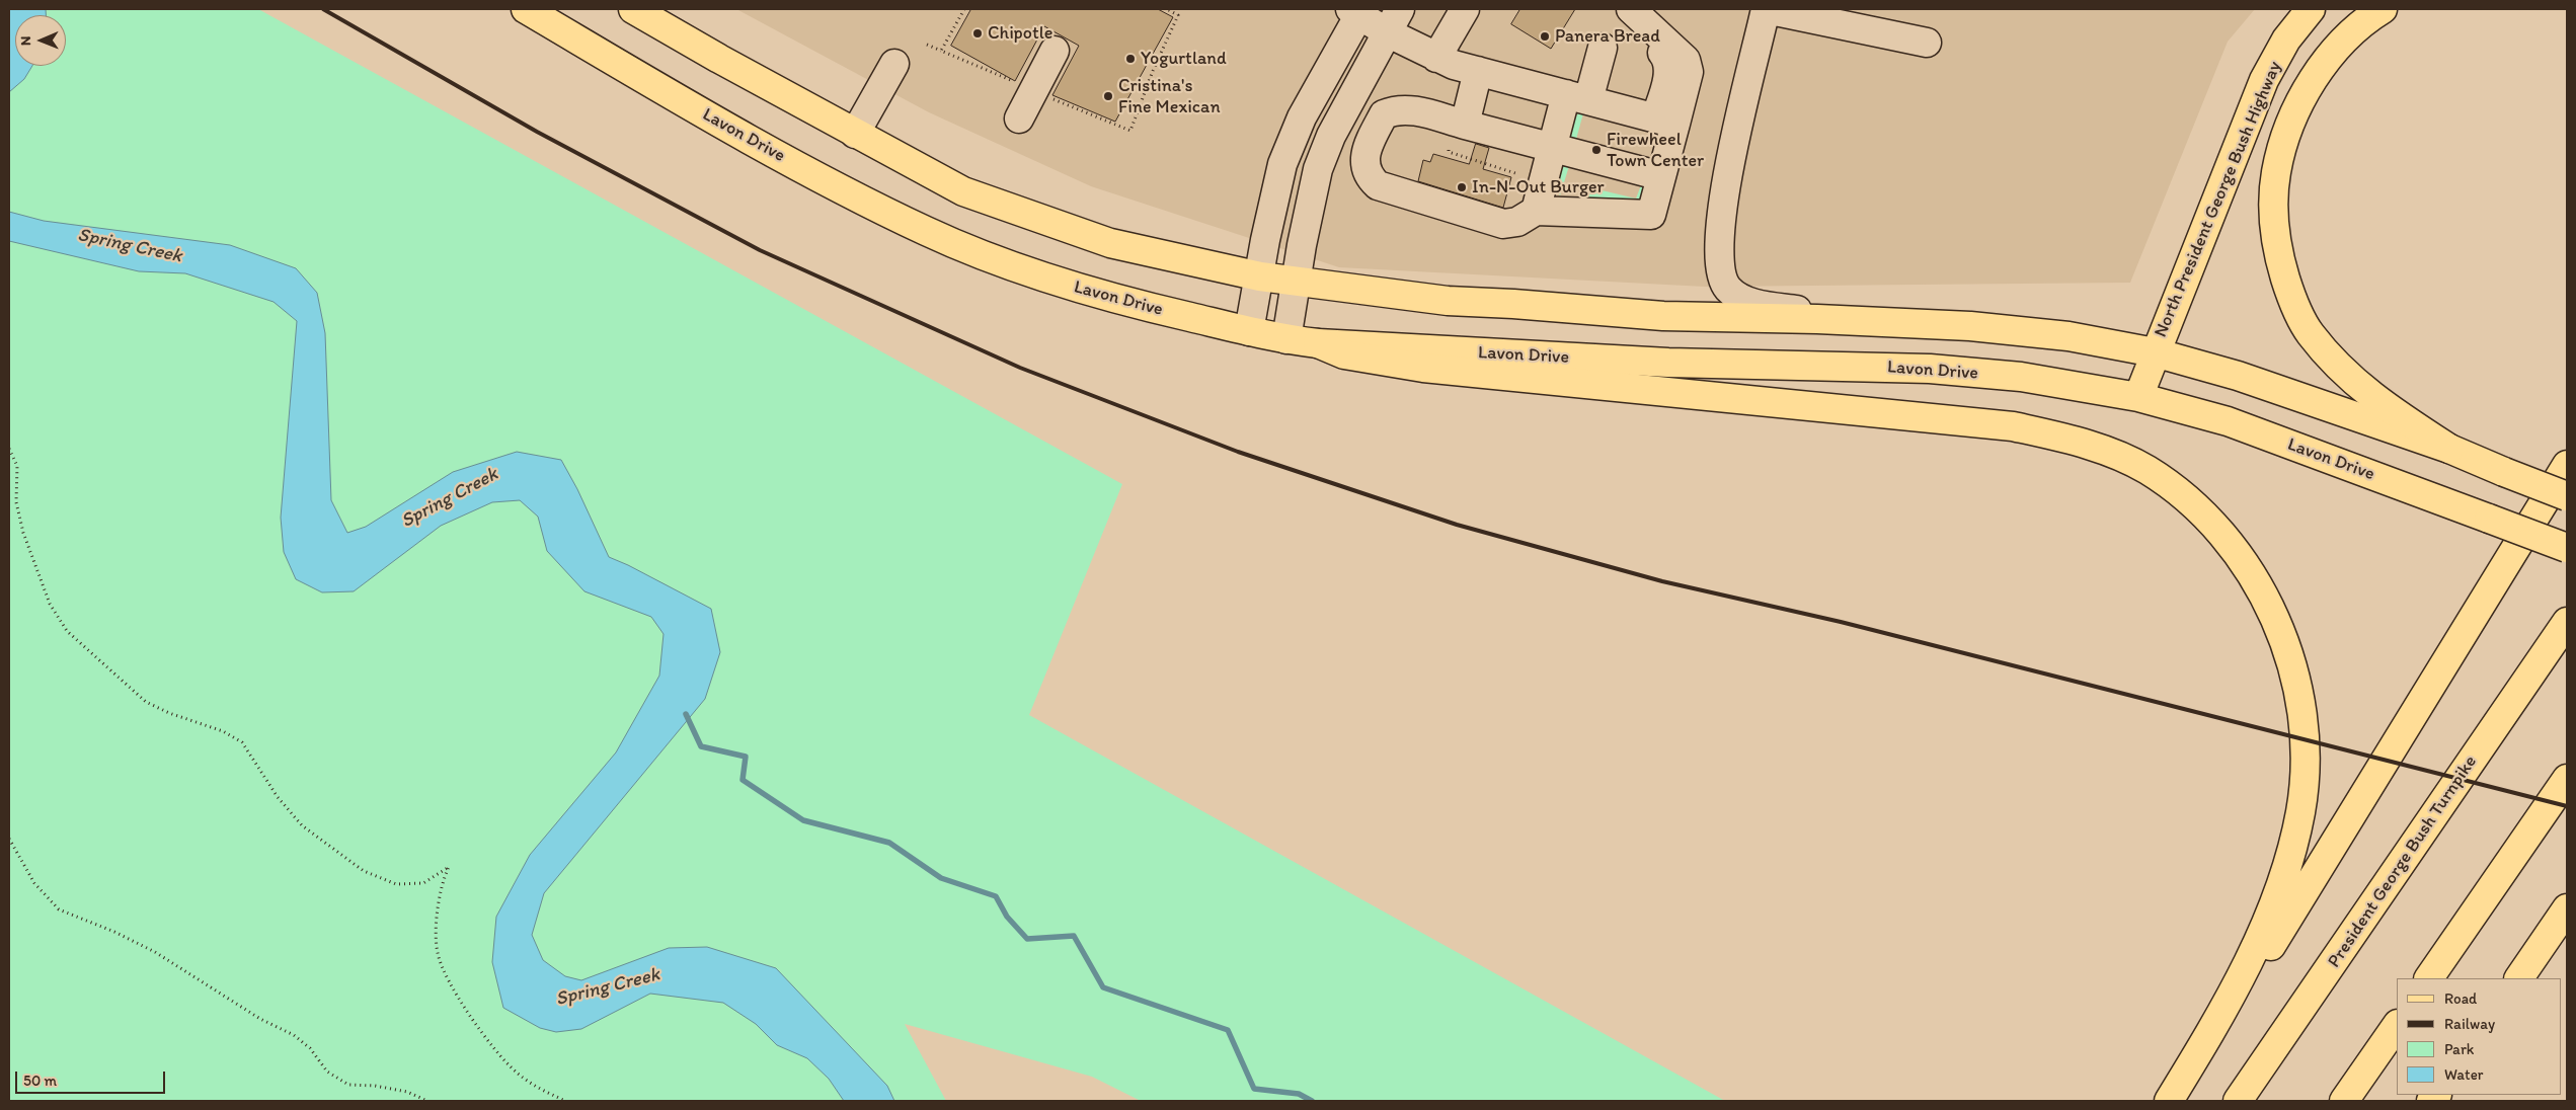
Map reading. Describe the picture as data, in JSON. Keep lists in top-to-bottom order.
{
  "streets": {
    "main road": ["Lavon Drive", "North President George Bush Highway", "President George Bush Turnpike"]
  },
  "crossings": [
    ["Lavon Drive", "North President George Bush Highway"]
  ],
  "water": ["Spring Creek"],
  "places": [
    "Chipotle",
    "Panera Bread",
    "Yogurtland",
    "Cristina's Fine Mexican",
    "Firewheel Town Center",
    "In-N-Out Burger"
  ],
  "legend": [
    "Road",
    "Railway",
    "Park",
    "Water"
  ],
  "scale_bar": "50 m",
  "north": "left"
}
